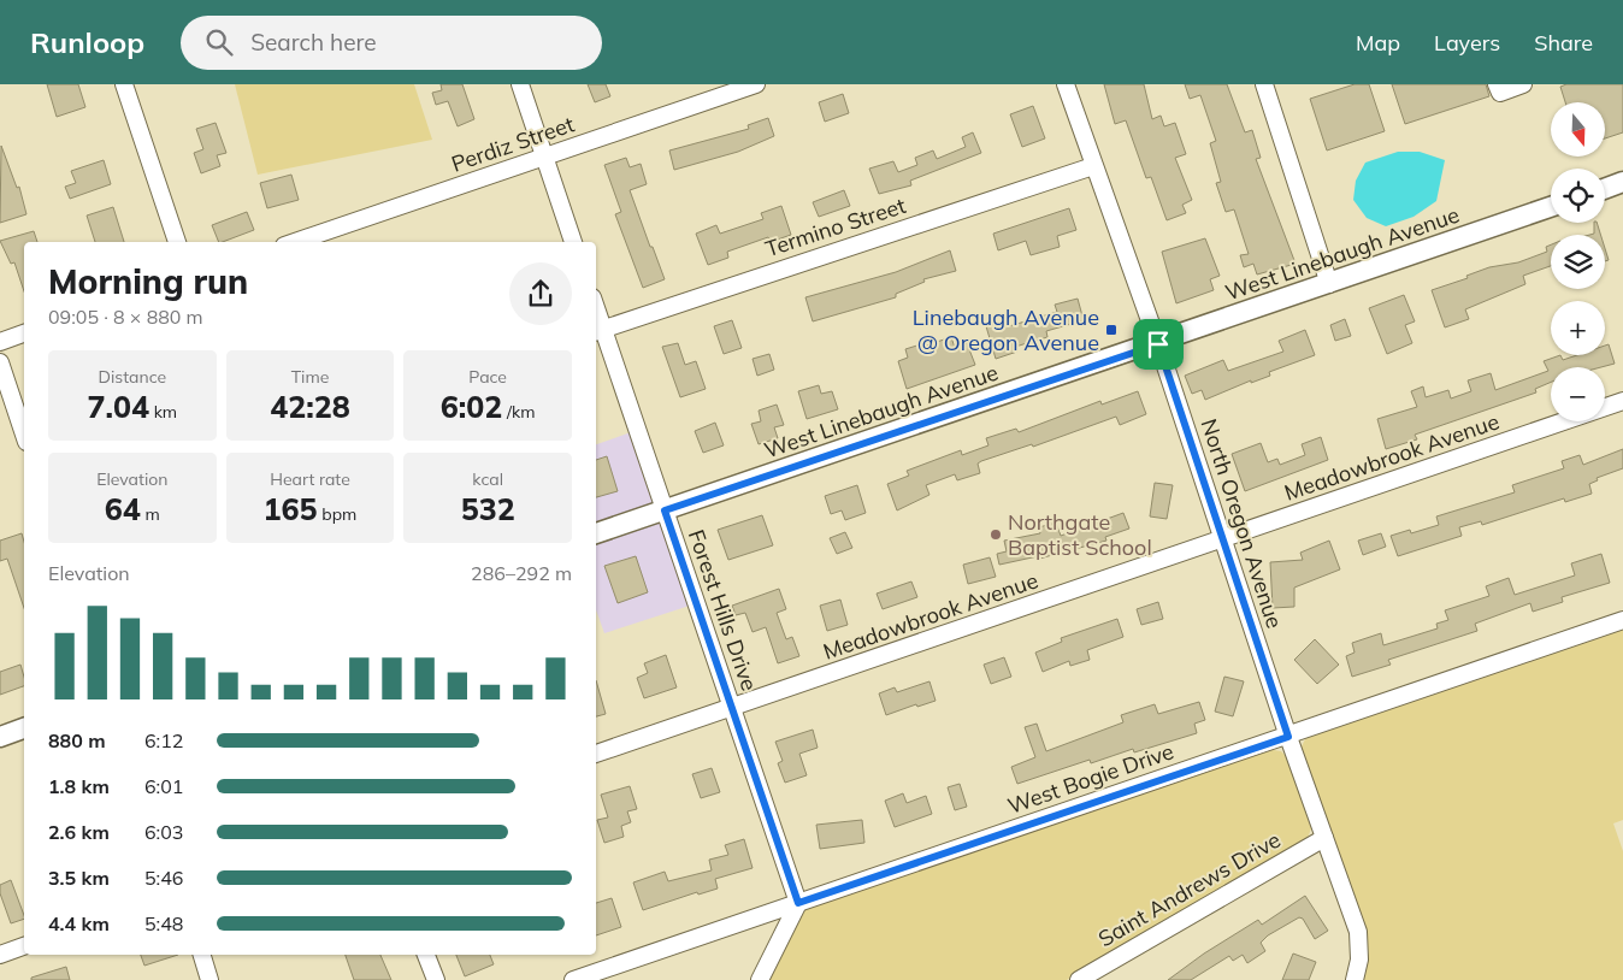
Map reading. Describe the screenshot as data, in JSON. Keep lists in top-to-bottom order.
{
  "streets": {
    "street": [
      "Perdiz Street",
      "Termino Street",
      "West Linebaugh Avenue",
      "Meadowbrook Avenue",
      "North Oregon Avenue",
      "Forest Hills Drive",
      "West Bogie Drive",
      "Saint Andrews Drive"
    ]
  },
  "crossings": [
    ["Termino Street", "North Oregon Avenue"],
    ["Termino Street", "Forest Hills Drive"],
    ["West Linebaugh Avenue", "North Oregon Avenue"],
    ["West Linebaugh Avenue", "Forest Hills Drive"],
    ["Meadowbrook Avenue", "North Oregon Avenue"],
    ["Meadowbrook Avenue", "Forest Hills Drive"],
    ["North Oregon Avenue", "West Bogie Drive"],
    ["North Oregon Avenue", "Saint Andrews Drive"],
    ["Forest Hills Drive", "West Bogie Drive"]
  ],
  "places": {
    "transit": ["Linebaugh Avenue @ Oregon Avenue"],
    "other": ["Northgate Baptist School"]
  },
  "north": "bottom",
  "page": {
    "header": "Runloop",
    "search": "Search here",
    "nav": ["Map", "Layers", "Share"],
    "map_buttons": ["+", "−"],
    "heading": ["Morning run", "09:05 · 8 × 880 m"],
    "stats": [
      ["Distance", "7.04 km"],
      ["Time", "42:28"],
      ["Pace", "6:02 /km"],
      ["Elevation", "64 m"],
      ["Heart rate", "165 bpm"],
      ["kcal", "532"]
    ],
    "chart": ["Elevation", "286–292 m"],
    "list": [
      {
        "name": "880 m",
        "note": "6:12"
      },
      {
        "name": "1.8 km",
        "note": "6:01"
      },
      {
        "name": "2.6 km",
        "note": "6:03"
      },
      {
        "name": "3.5 km",
        "note": "5:46"
      },
      {
        "name": "4.4 km",
        "note": "5:48"
      }
    ]
  }
}
